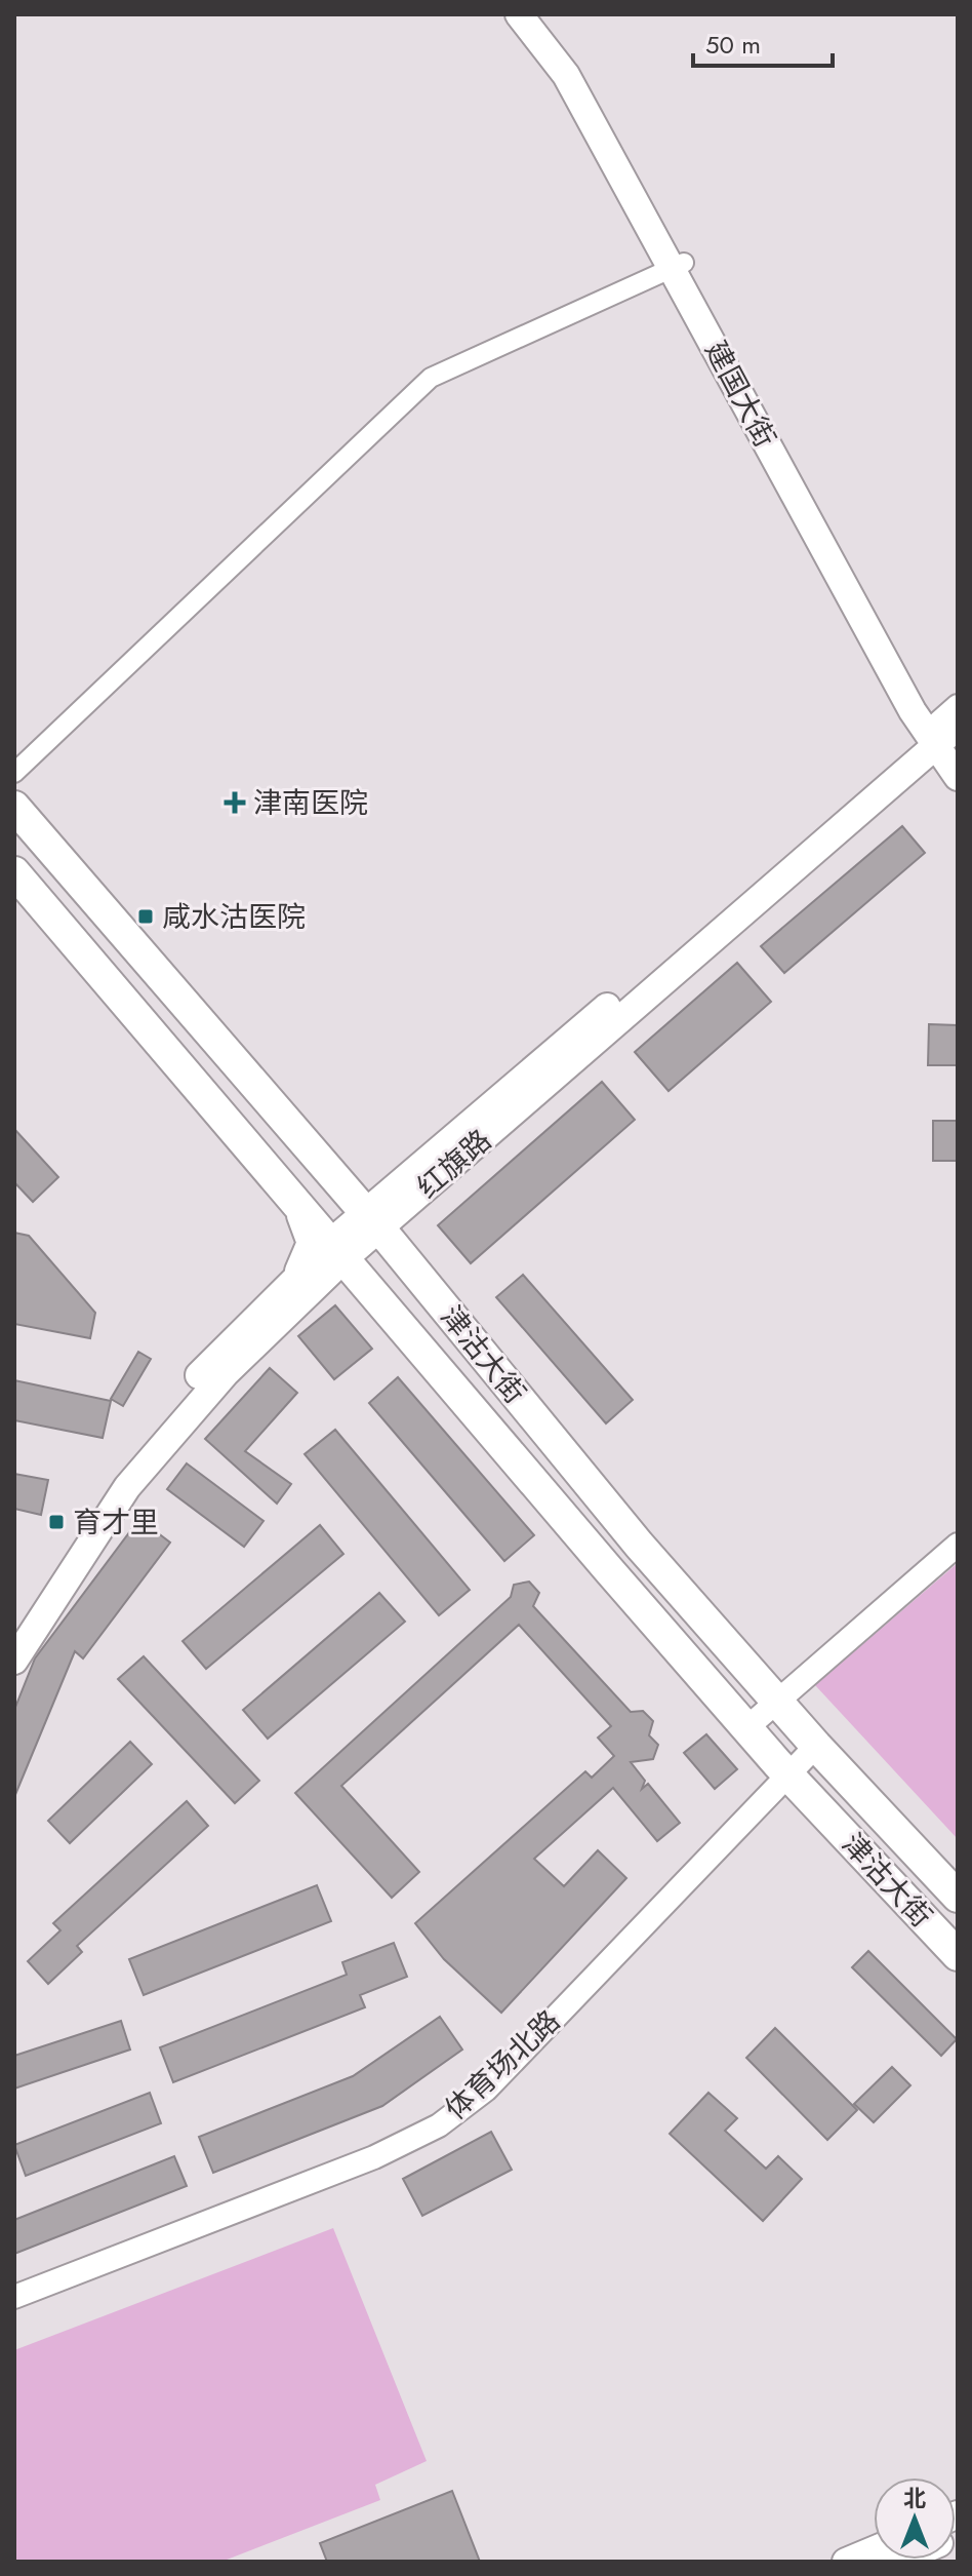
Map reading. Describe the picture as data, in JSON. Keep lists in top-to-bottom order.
{
  "streets": {
    "main road": ["建国大街", "红旗路", "津沽大街"],
    "street": ["体育场北路"]
  },
  "crossings": [
    ["建国大街", "红旗路"],
    ["红旗路", "津沽大街"],
    ["津沽大街", "体育场北路"]
  ],
  "places": {
    "health": ["津南医院"],
    "transit": ["咸水沽医院", "育才里"]
  },
  "scale_bar": "50 m",
  "north": "top"
}
